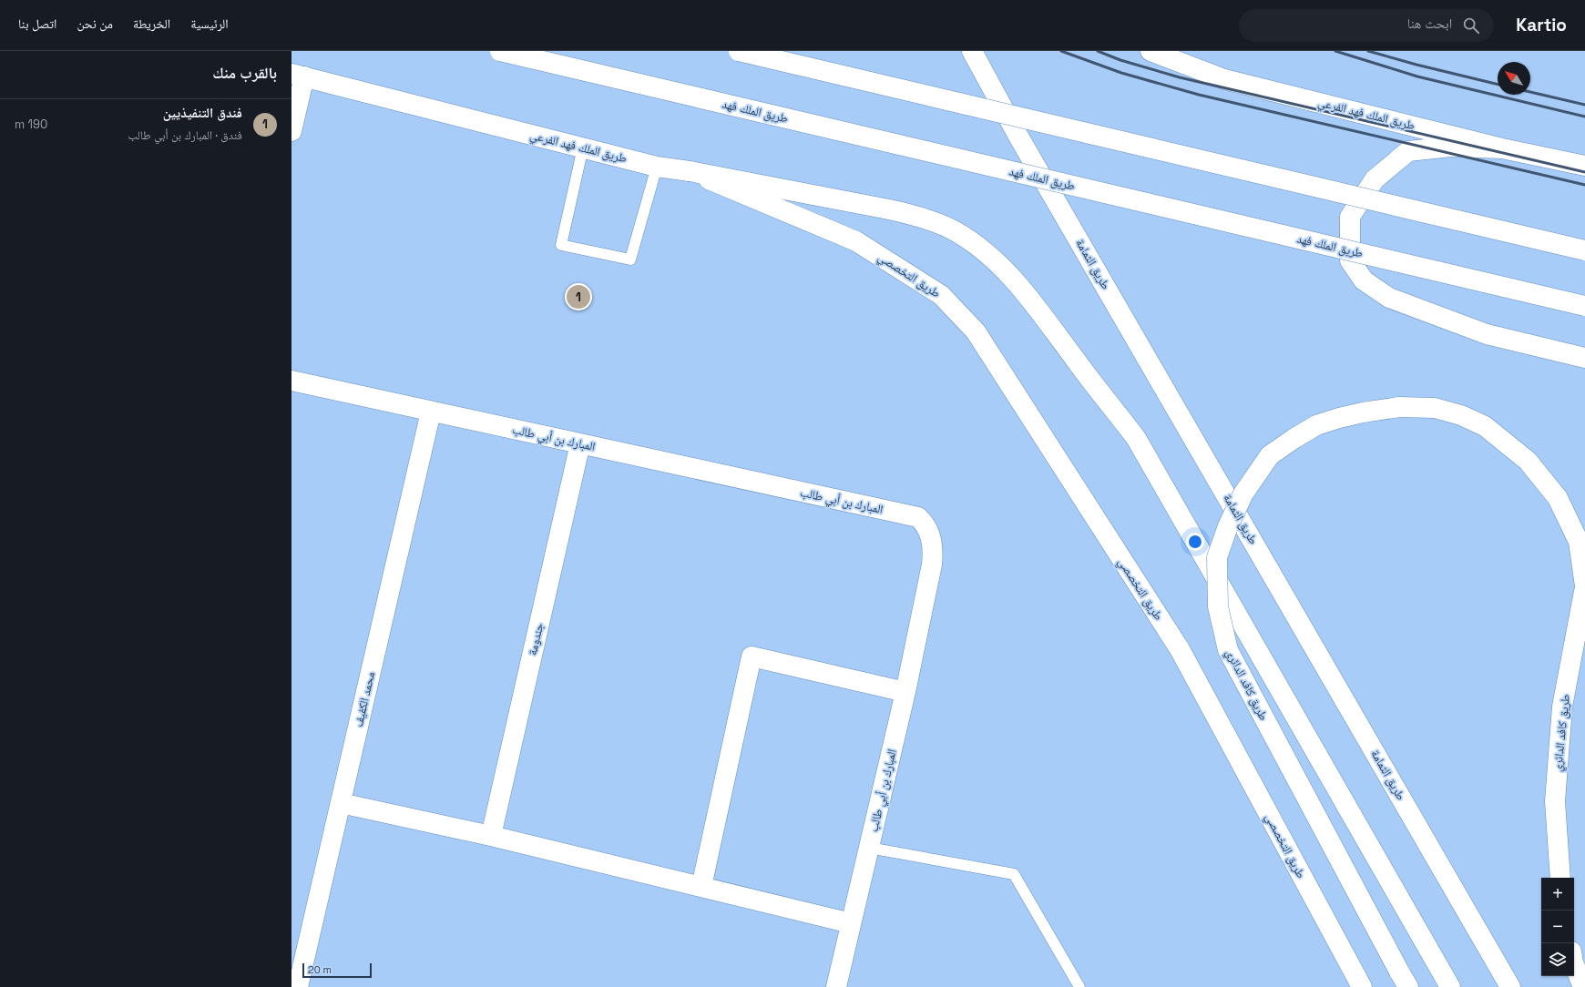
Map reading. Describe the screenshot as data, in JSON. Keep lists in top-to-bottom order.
{
  "streets": {
    "main road": [
      "طريق الملك فهد",
      "طريق الملك فهد الفرعي",
      "طريق الثمامة",
      "طريق التخصصي",
      "المبارك بن أبي طالب",
      "جندومة",
      "طريق كافد الدائري",
      "محمد الكفيف"
    ]
  },
  "crossings": [
    ["طريق الملك فهد الفرعي", "طريق التخصصي"],
    ["المبارك بن أبي طالب", "جندومة"],
    ["المبارك بن أبي طالب", "محمد الكفيف"]
  ],
  "scale_bar": "20 m",
  "north": "top left",
  "page": {
    "header": "Kartio",
    "search": "ابحث هنا",
    "nav": [
      "الرئيسية",
      "الخريطة",
      "من نحن",
      "اتصل بنا"
    ],
    "heading": "بالقرب منك",
    "list": [
      {
        "mark": "1",
        "name": "فندق التنفيذيين",
        "note": "فندق · المبارك بن أبي طالب",
        "value": "190 m"
      }
    ],
    "pins": "1",
    "map_buttons": ["+", "−"],
    "scale": "20 m"
  }
}
